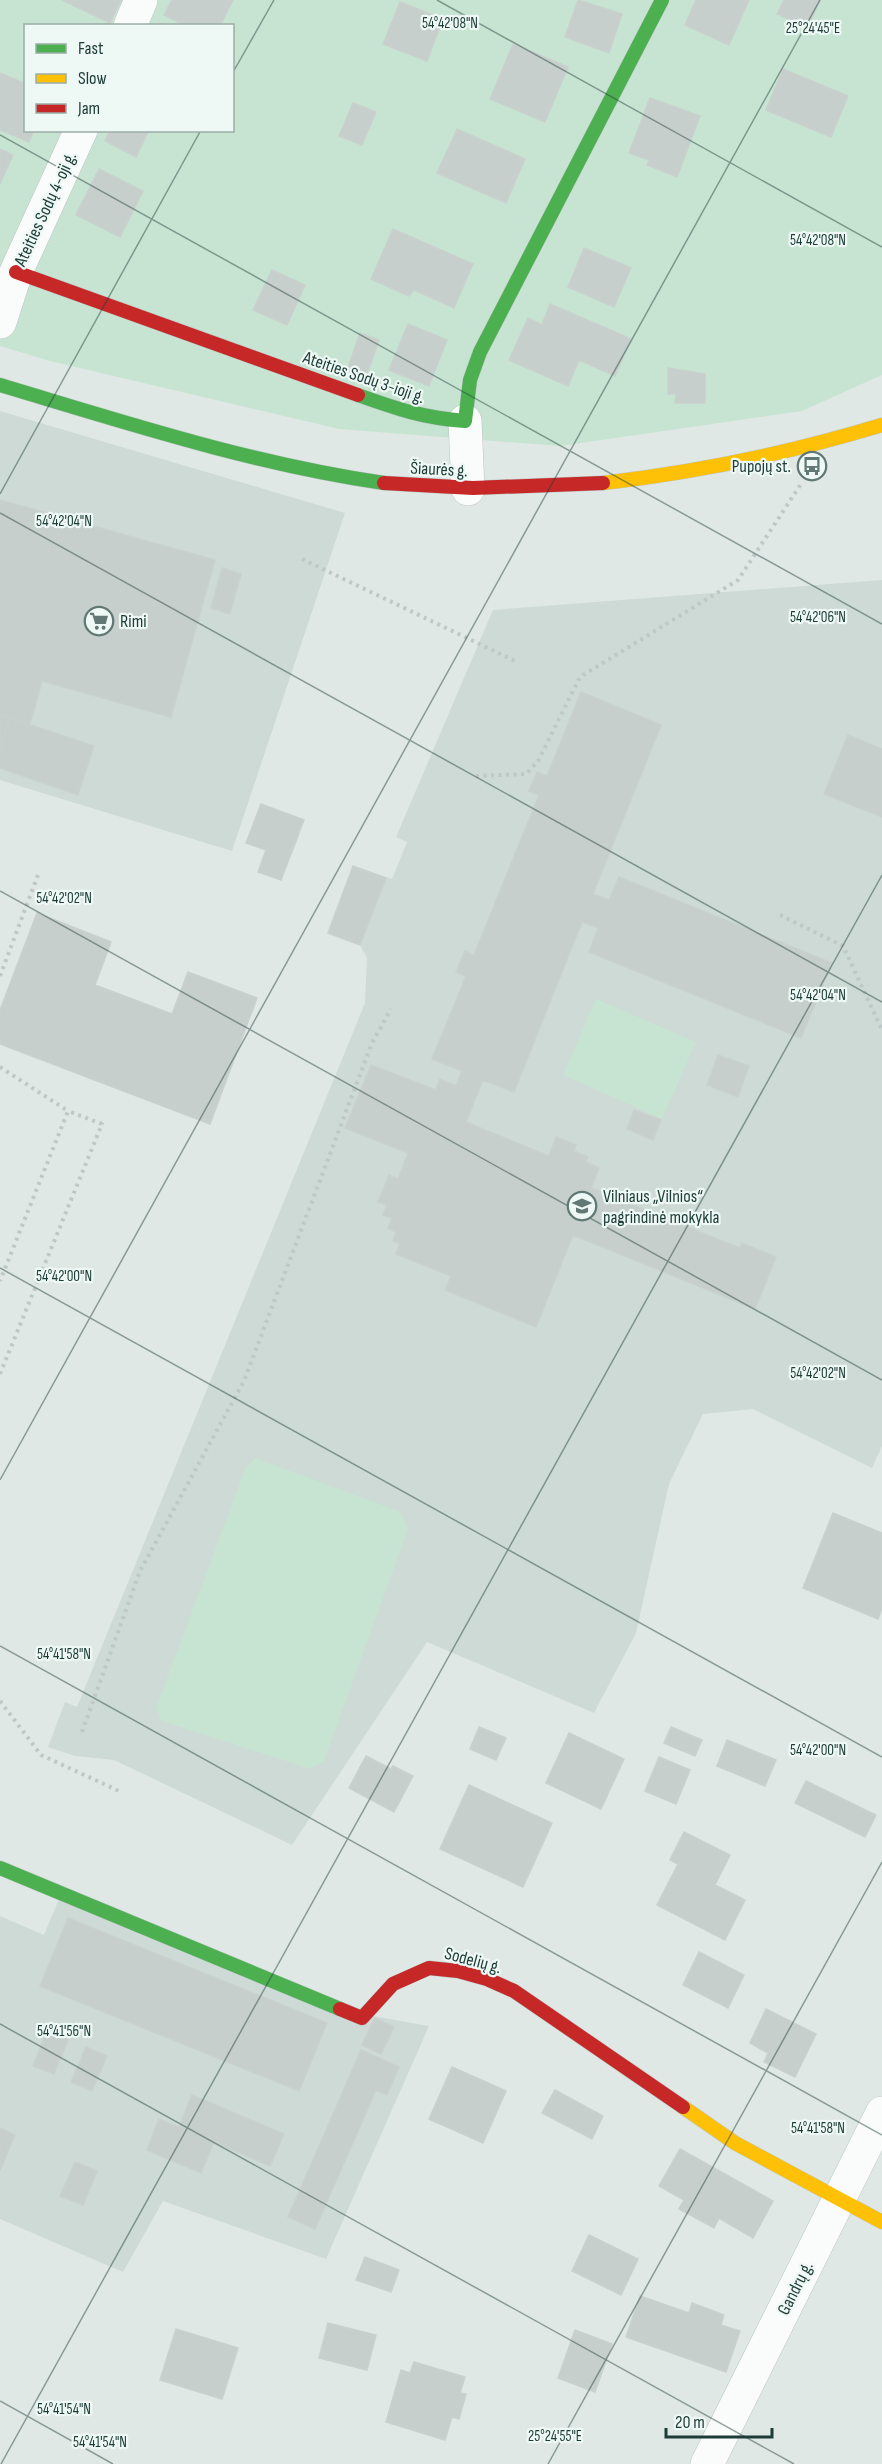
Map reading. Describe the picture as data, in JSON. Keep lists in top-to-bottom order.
{
  "streets": {
    "street": [
      "Ateities Sodų 4-oji g.",
      "Ateities Sodų 3-ioji g.",
      "Šiaurės g.",
      "Sodelių g.",
      "Gandrų g."
    ]
  },
  "crossings": [
    ["Ateities Sodų 4-oji g.", "Ateities Sodų 3-ioji g."],
    ["Sodelių g.", "Gandrų g."]
  ],
  "places": {
    "bus stop": ["Pupojų st."],
    "supermarket": ["Rimi"],
    "school or university": ["Vilniaus „Vilnios“ pagrindinė mokykla"]
  },
  "legend": ["Fast", "Slow", "Jam"],
  "scale_bar": "20 m",
  "coordinates": [
    "54°42'08\"N",
    "25°24'45\"E",
    "54°42'04\"N",
    "54°42'06\"N",
    "54°42'02\"N",
    "54°42'00\"N",
    "54°41'58\"N",
    "54°41'56\"N",
    "54°41'54\"N",
    "25°24'55\"E"
  ]
}
